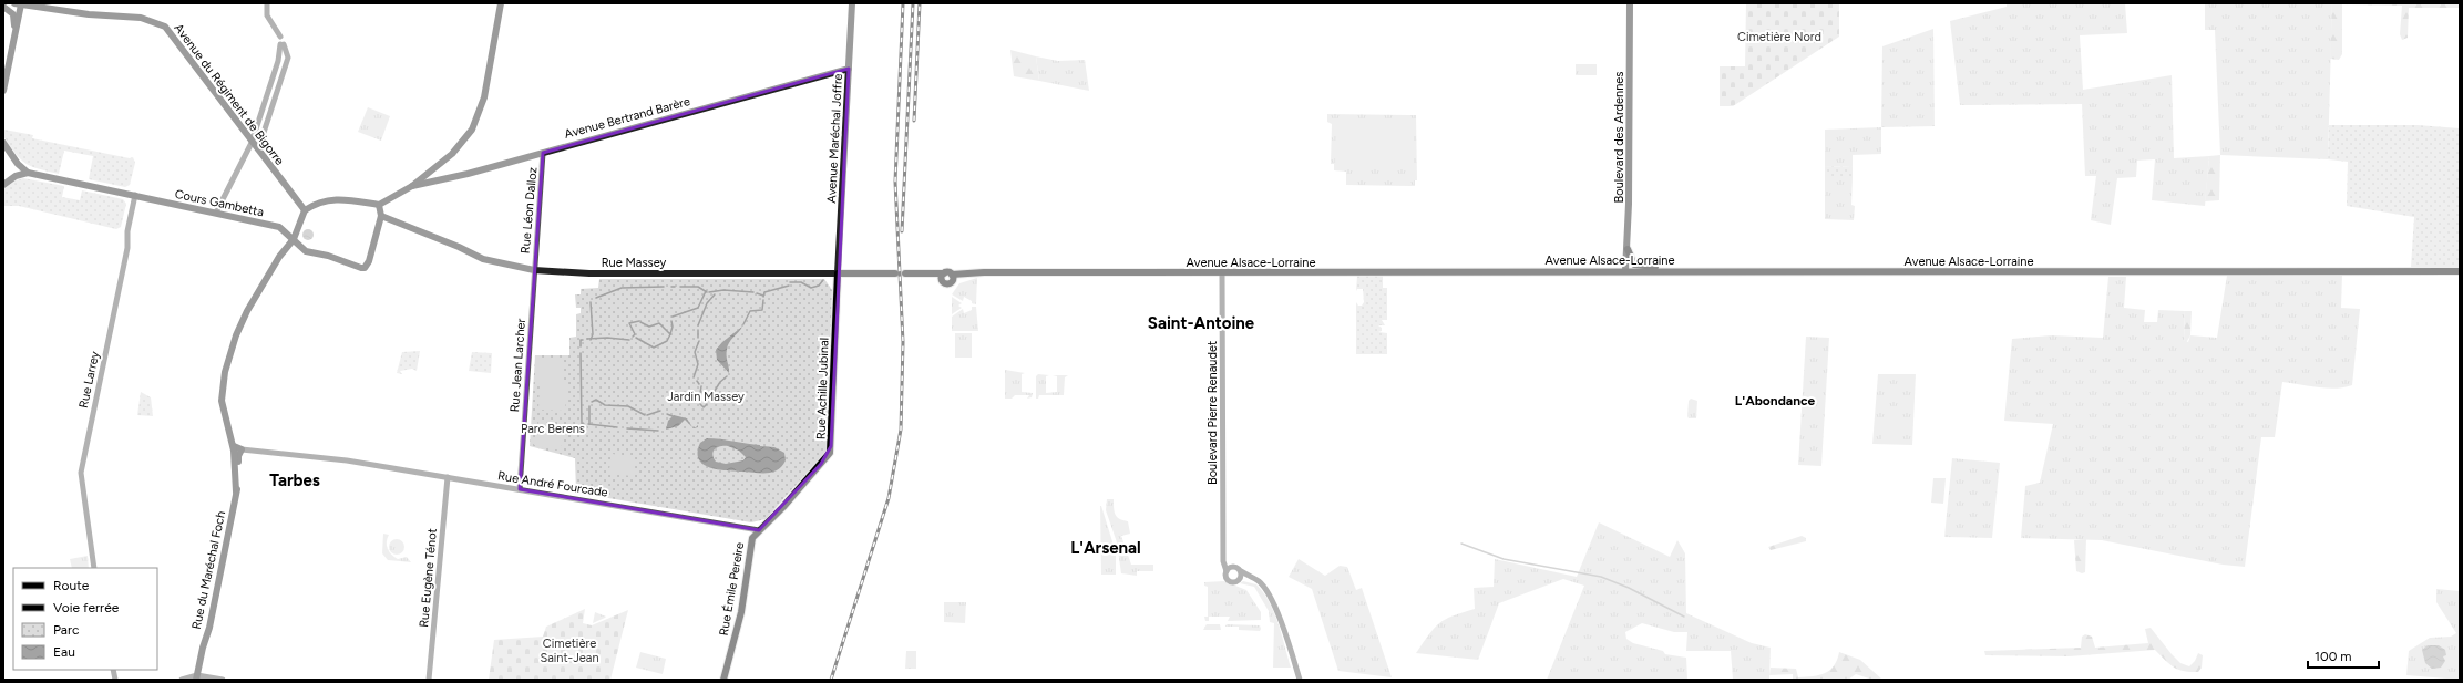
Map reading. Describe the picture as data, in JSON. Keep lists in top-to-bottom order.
{
  "streets": {
    "main road": [
      "Avenue du Régiment de Bigorre",
      "Avenue Bertrand Barère",
      "Boulevard des Ardennes",
      "Avenue Maréchal Joffre",
      "Cours Gambetta",
      "Avenue Alsace-Lorraine",
      "Rue Massey",
      "Rue Achille Jubinal",
      "Rue du Maréchal Foch",
      "Rue Émile Pereire"
    ],
    "street": [
      "Rue Léon Dalloz",
      "Rue Jean Larcher",
      "Rue Larrey",
      "Boulevard Pierre Renaudet",
      "Rue André Fourcade",
      "Rue Eugène Ténot"
    ]
  },
  "crossings": [
    ["Avenue du Régiment de Bigorre", "Rue du Maréchal Foch"],
    ["Avenue Bertrand Barère", "Avenue Maréchal Joffre"],
    ["Avenue Bertrand Barère", "Rue Léon Dalloz"],
    ["Boulevard des Ardennes", "Avenue Alsace-Lorraine"],
    ["Avenue Maréchal Joffre", "Rue Massey"],
    ["Avenue Maréchal Joffre", "Rue Achille Jubinal"],
    ["Cours Gambetta", "Rue Massey"],
    ["Cours Gambetta", "Rue Larrey"],
    ["Cours Gambetta", "Rue du Maréchal Foch"],
    ["Rue Léon Dalloz", "Rue Massey"],
    ["Rue Léon Dalloz", "Rue Jean Larcher"],
    ["Avenue Alsace-Lorraine", "Boulevard Pierre Renaudet"],
    ["Rue Massey", "Rue Jean Larcher"],
    ["Rue Massey", "Rue Achille Jubinal"],
    ["Rue Jean Larcher", "Rue André Fourcade"],
    ["Rue Achille Jubinal", "Rue André Fourcade"],
    ["Rue Achille Jubinal", "Rue Émile Pereire"],
    ["Rue André Fourcade", "Rue du Maréchal Foch"],
    ["Rue André Fourcade", "Rue Eugène Ténot"],
    ["Rue André Fourcade", "Rue Émile Pereire"]
  ],
  "districts": [
    "Saint-Antoine",
    "L'Abondance",
    "Tarbes",
    "L'Arsenal"
  ],
  "parks": [
    "Cimetière Nord",
    "Jardin Massey",
    "Parc Berens",
    "Cimetière Saint-Jean"
  ],
  "legend": [
    "Route",
    "Voie ferrée",
    "Parc",
    "Eau"
  ],
  "scale_bar": "100 m"
}
